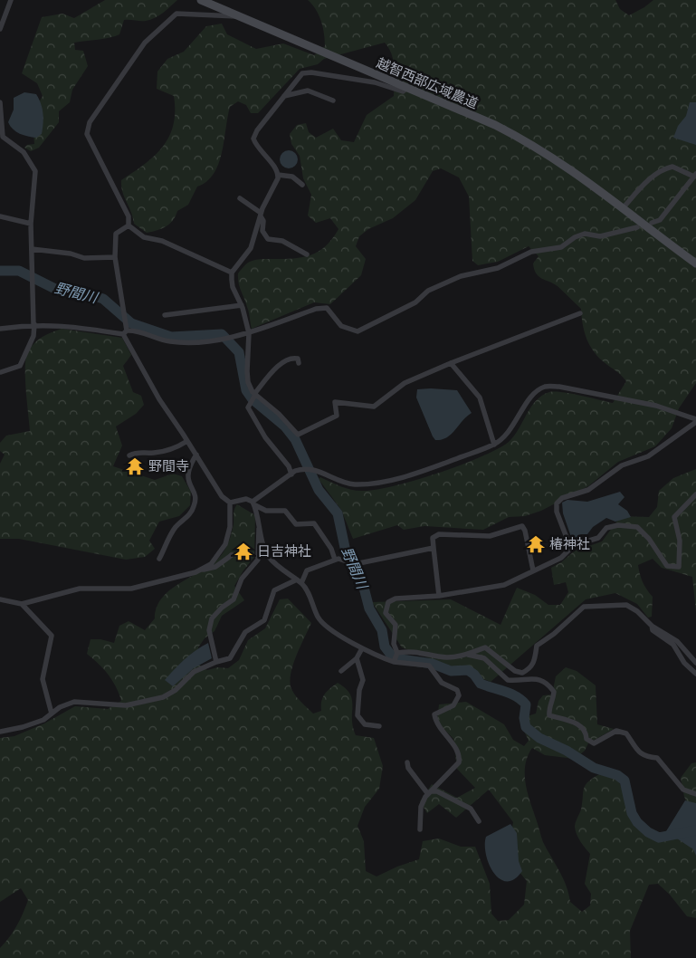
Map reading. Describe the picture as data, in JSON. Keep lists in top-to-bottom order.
{
  "streets": {
    "street": ["越智西部広域農道"]
  },
  "water": ["野間川"],
  "places": {
    "temple": ["野間寺", "椿神社", "日吉神社"]
  }
}
